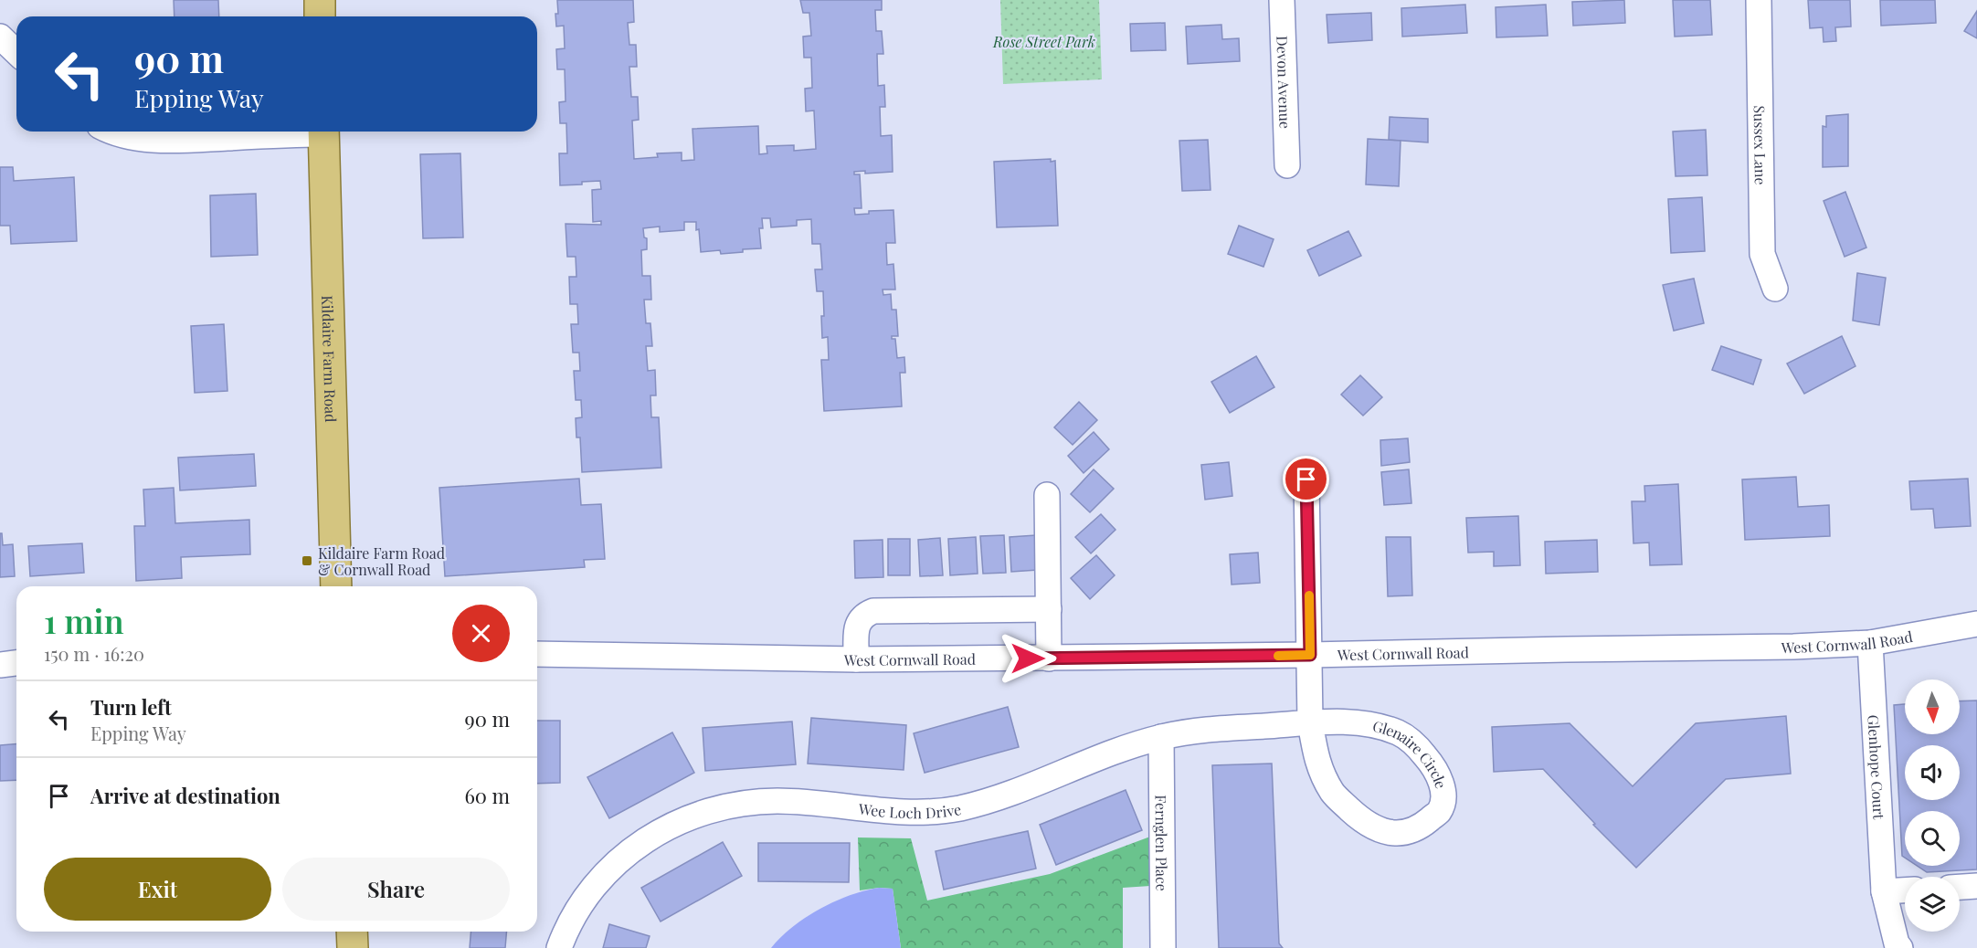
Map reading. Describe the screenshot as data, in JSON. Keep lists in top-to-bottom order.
{
  "streets": {
    "main road": ["Kildaire Farm Road"],
    "street": [
      "Devon Avenue",
      "Sussex Lane",
      "West Cornwall Road",
      "Glenaire Circle",
      "Glenhope Court",
      "Wee Loch Drive",
      "Fernglen Place"
    ]
  },
  "crossings": [
    ["West Cornwall Road", "Glenaire Circle"],
    ["West Cornwall Road", "Glenhope Court"],
    ["Glenaire Circle", "Wee Loch Drive"],
    ["Wee Loch Drive", "Fernglen Place"]
  ],
  "parks": ["Rose Street Park"],
  "places": {
    "transit": ["Kildaire Farm Road & Cornwall Road"]
  },
  "north": "bottom",
  "page": {
    "turn": ["90 m", "Epping Way"],
    "heading": ["1 min", "150 m · 16:20"],
    "list": [
      {
        "name": "Turn left",
        "note": "Epping Way",
        "value": "90 m"
      },
      {
        "name": "Arrive at destination",
        "value": "60 m"
      }
    ],
    "buttons": ["Exit", "Share"]
  }
}
